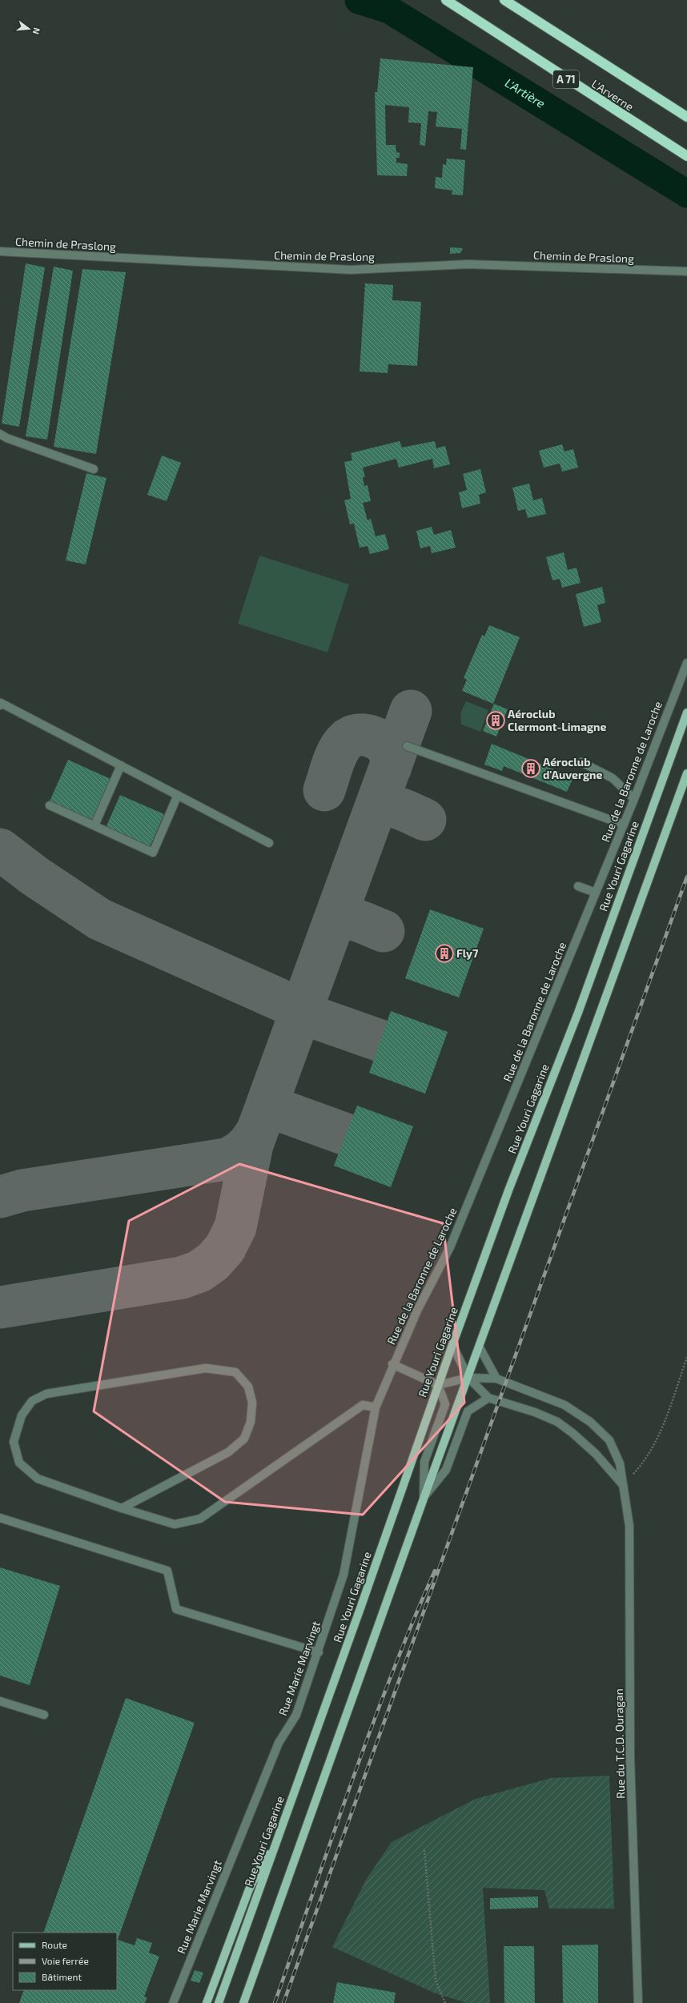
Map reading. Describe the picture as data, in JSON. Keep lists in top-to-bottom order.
{
  "streets": {
    "highway": ["A 71", "L'Arverne"],
    "main road": ["Rue Youri Gagarine"],
    "street": [
      "Chemin de Praslong",
      "Rue de la Baronne de Laroche",
      "Rue Marie Marvingt",
      "Rue du T.C.D. Ouragan"
    ]
  },
  "crossings": [
    ["Rue de la Baronne de Laroche", "Rue Marie Marvingt"],
    ["Rue Youri Gagarine", "Rue du T.C.D. Ouragan"]
  ],
  "water": ["L'Artière"],
  "places": {
    "building": ["Aéroclub Clermont-Limagne", "Aéroclub d'Auvergne", "Fly7"]
  },
  "legend": ["Route", "Voie ferrée", "Bâtiment"],
  "north": "right"
}
